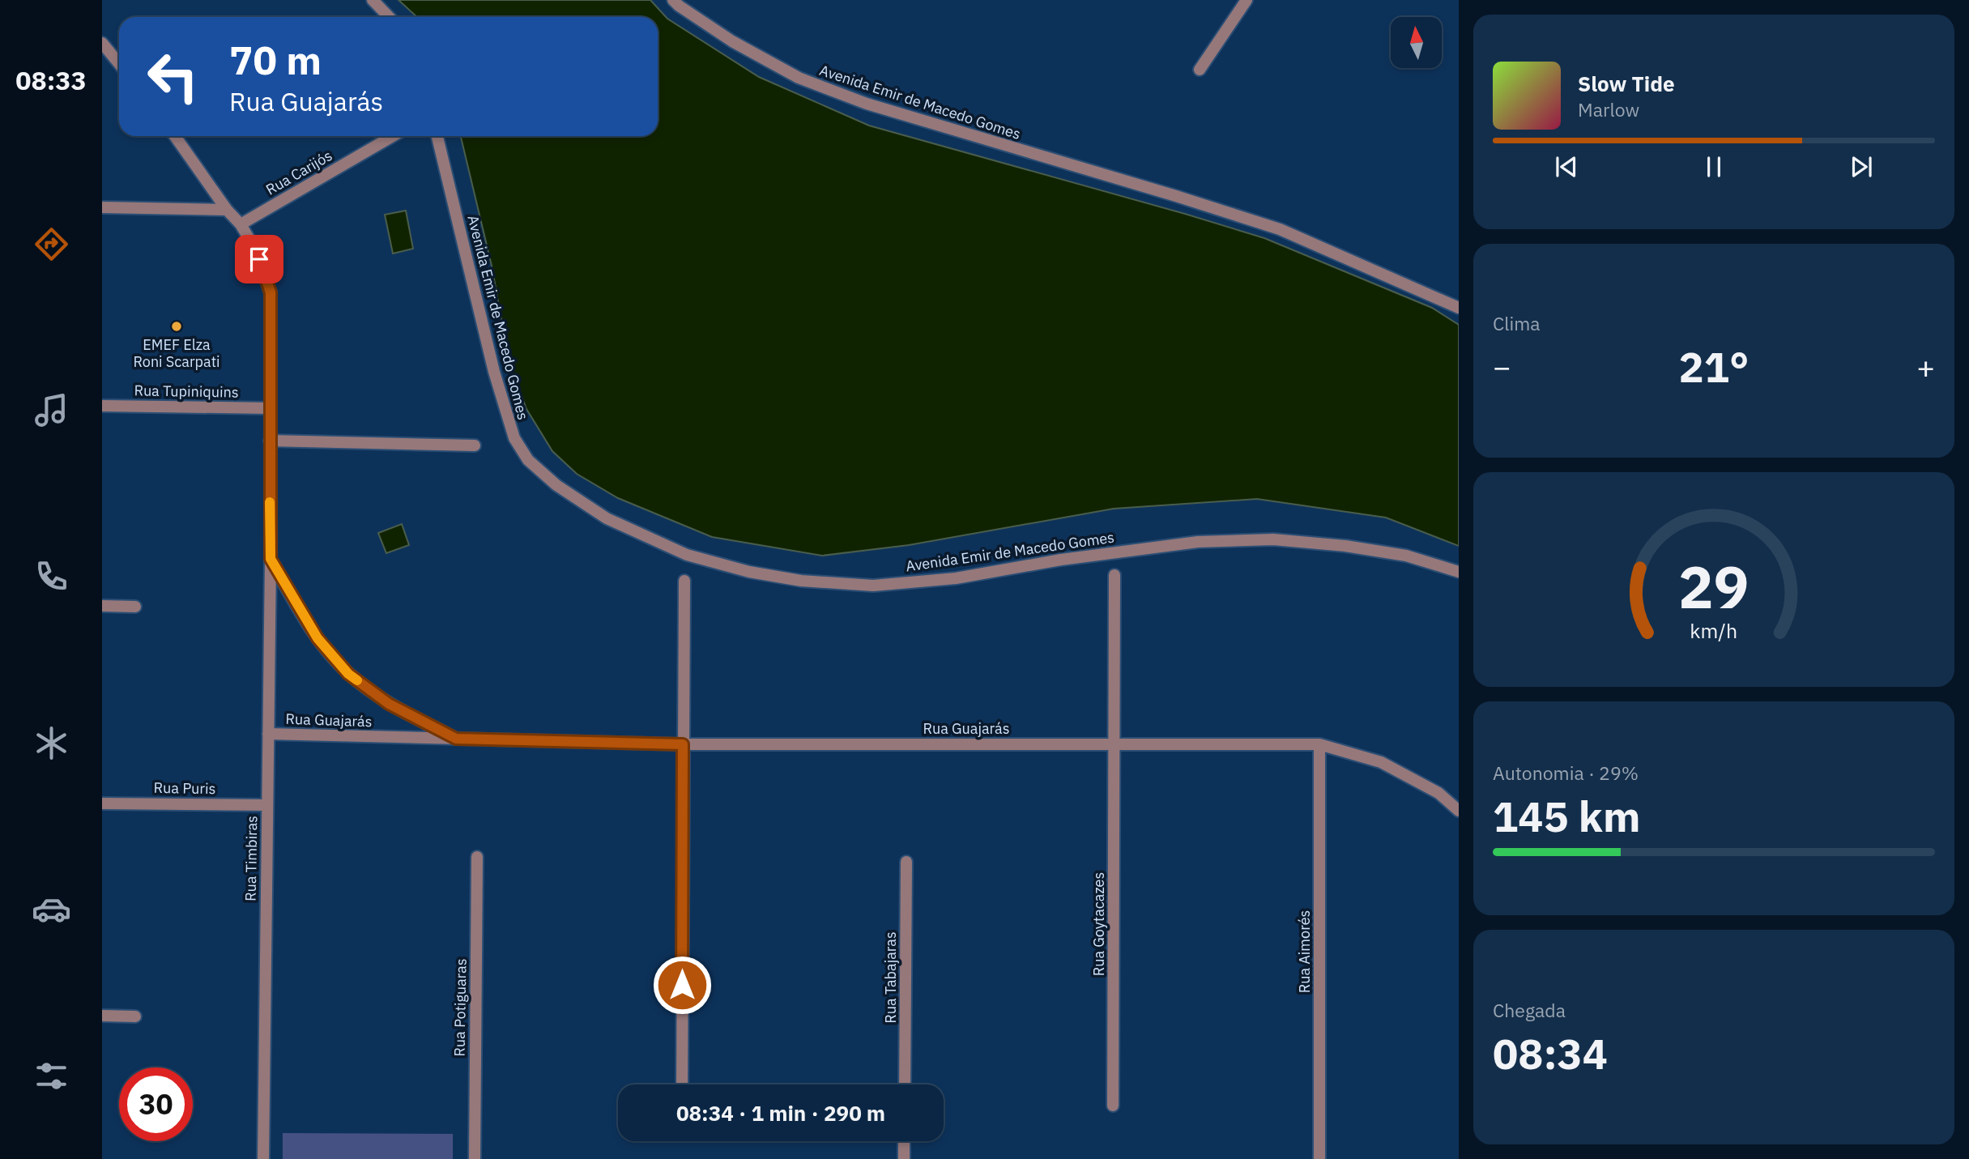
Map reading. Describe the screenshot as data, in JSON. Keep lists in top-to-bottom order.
{
  "streets": {
    "street": [
      "Avenida Emir de Macedo Gomes",
      "Rua Carijós",
      "Rua Tupiniquins",
      "Rua Guajarás",
      "Rua Puris",
      "Rua Timbiras",
      "Rua Goytacazes",
      "Rua Aimorés",
      "Rua Tabajaras",
      "Rua Potiguaras"
    ]
  },
  "crossings": [
    ["Rua Guajarás", "Rua Timbiras"],
    ["Rua Guajarás", "Rua Goytacazes"],
    ["Rua Guajarás", "Rua Aimorés"],
    ["Rua Puris", "Rua Timbiras"]
  ],
  "places": ["EMEF Elza Roni Scarpati"],
  "north": "top",
  "page": {
    "tabs": "08:33",
    "turn": ["70 m", "Rua Guajarás"],
    "song": ["Slow Tide", "Marlow"],
    "tile": [
      "Clima",
      ["Autonomia · 29%", "145 km"],
      ["Chegada", "08:34"]
    ],
    "heat": ["−", "21°", "+"],
    "limit": "30",
    "trip": "08:34 · 1 min · 290 m",
    "gauge": ["29", "km/h"]
  }
}
